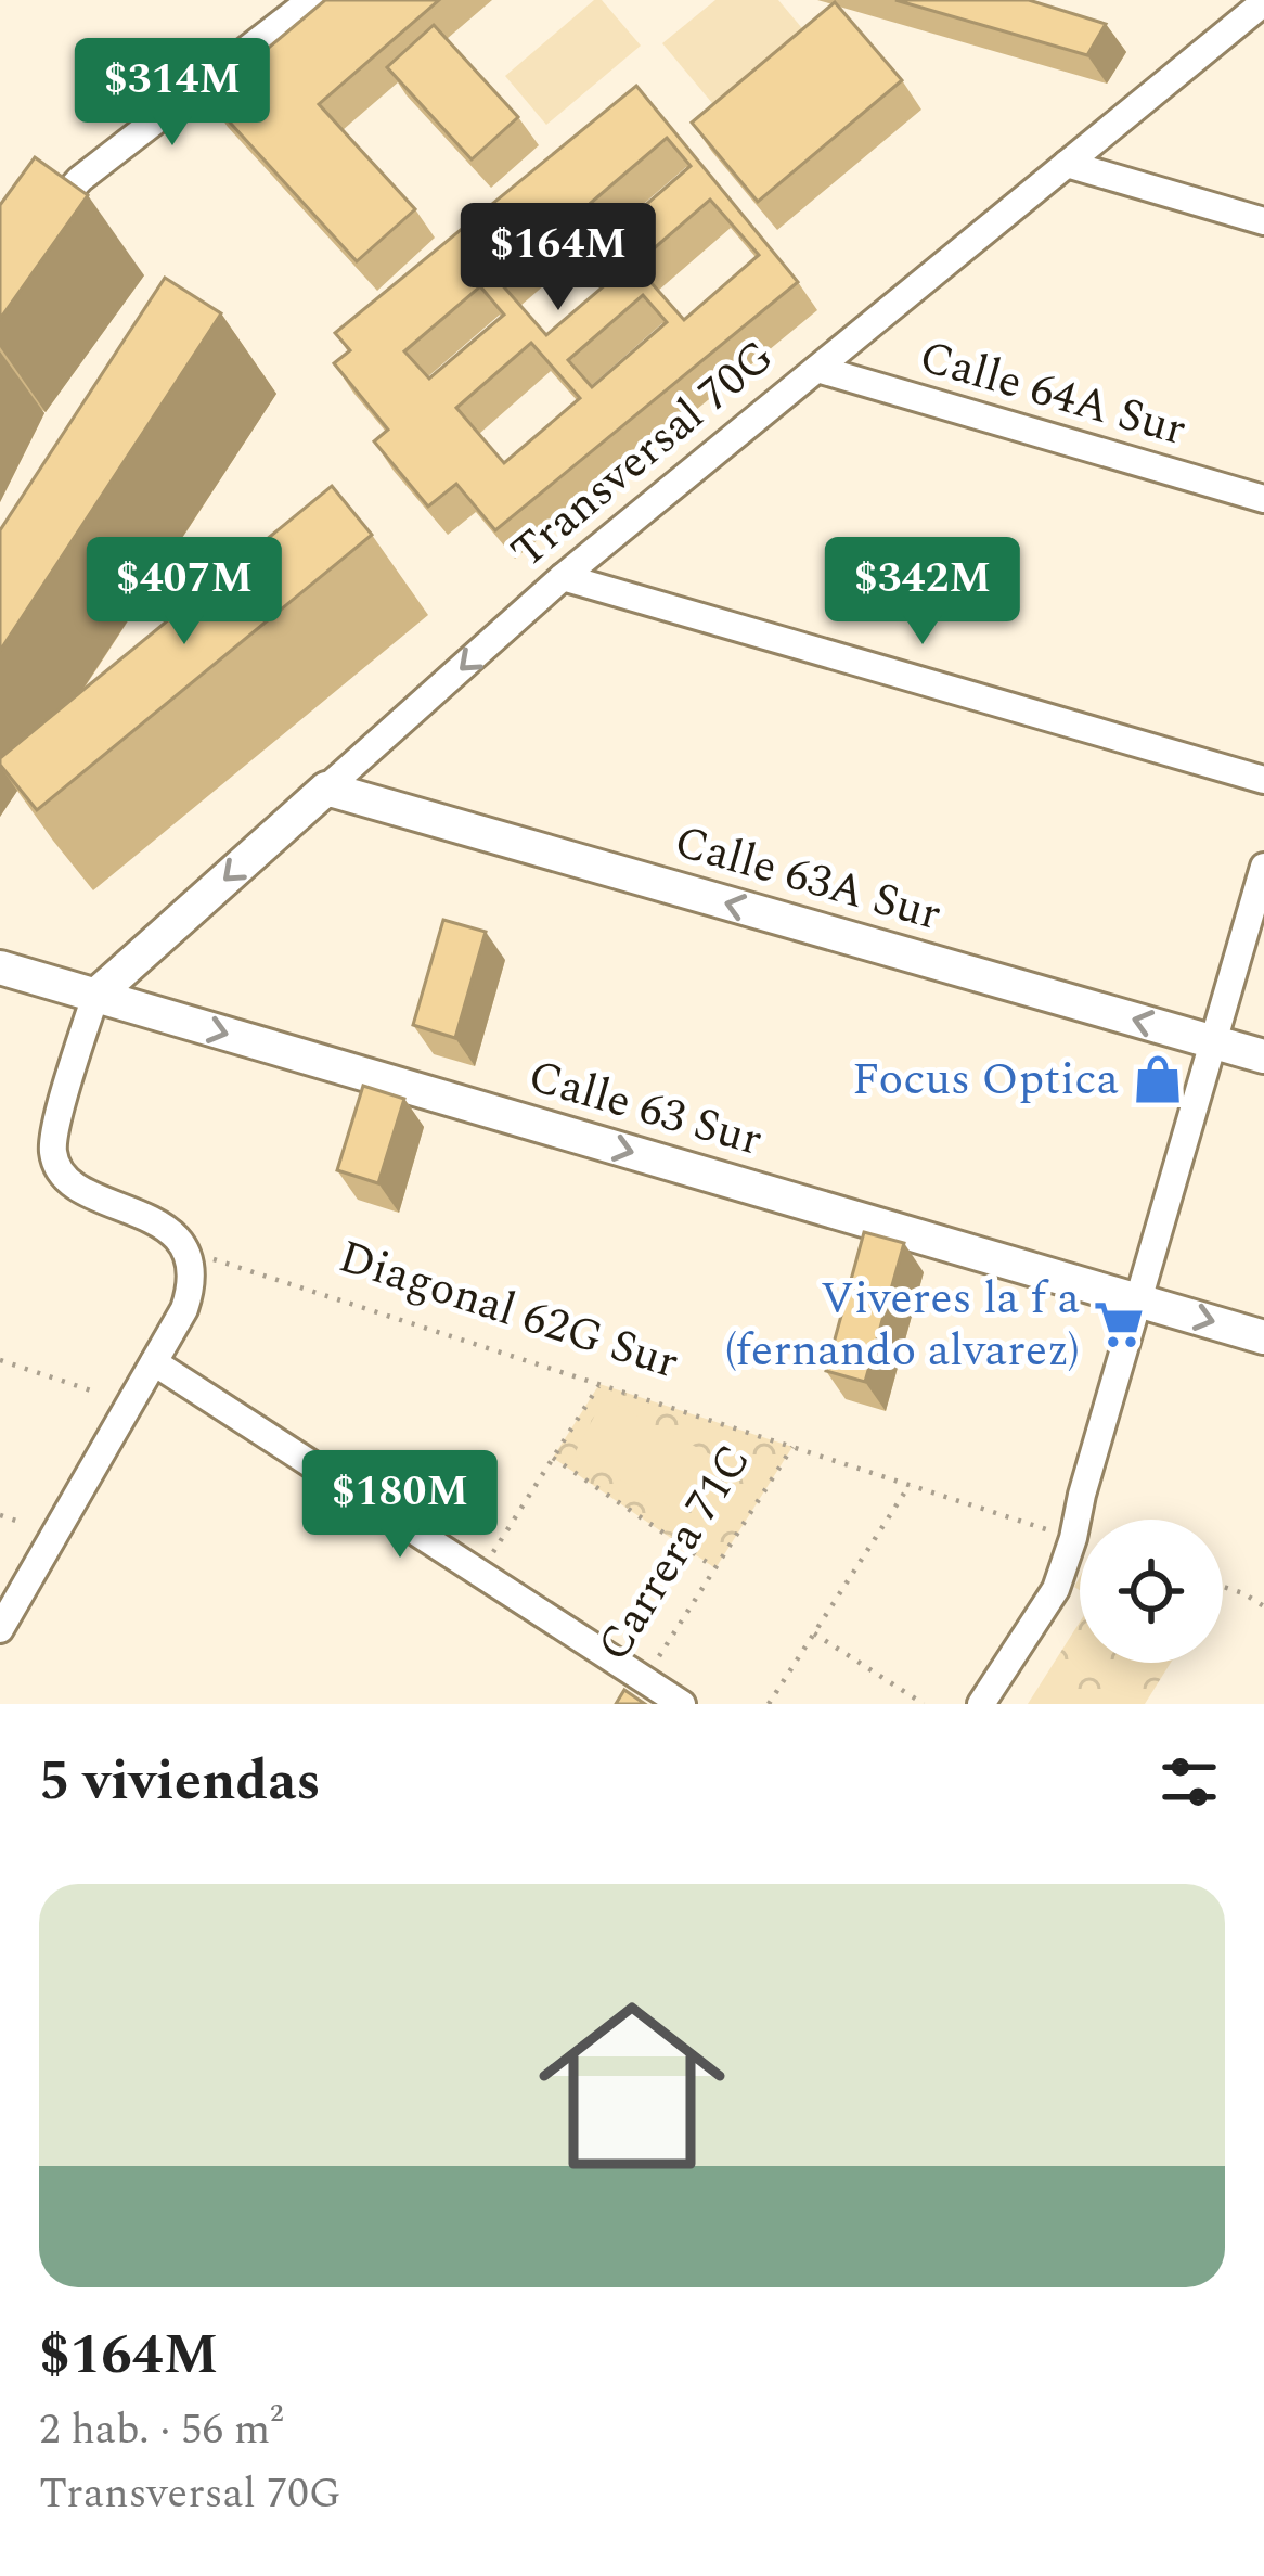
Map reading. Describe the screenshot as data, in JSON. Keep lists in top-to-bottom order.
{
  "streets": {
    "street": [
      "Calle 64A Sur",
      "Transversal 70G",
      "Calle 63A Sur",
      "Calle 63 Sur",
      "Carrera 71C"
    ],
    "path": ["Diagonal 62G Sur"]
  },
  "crossings": [
    ["Calle 64A Sur", "Transversal 70G"],
    ["Transversal 70G", "Calle 63A Sur"],
    ["Transversal 70G", "Calle 63 Sur"],
    ["Diagonal 62G Sur", "Carrera 71C"]
  ],
  "one_way": ["Transversal 70G", "Calle 63 Sur"],
  "places": {
    "shop": ["Focus Optica"],
    "supermarket": ["Viveres la f a (fernando alvarez)"]
  },
  "page": {
    "price": [
      "$314M",
      "$164M",
      "$407M",
      "$342M",
      "$180M"
    ],
    "heading": "5 viviendas",
    "list": [
      {
        "name": "$164M",
        "note": "2 hab. · 56 m² · Transversal 70G"
      }
    ]
  }
}
